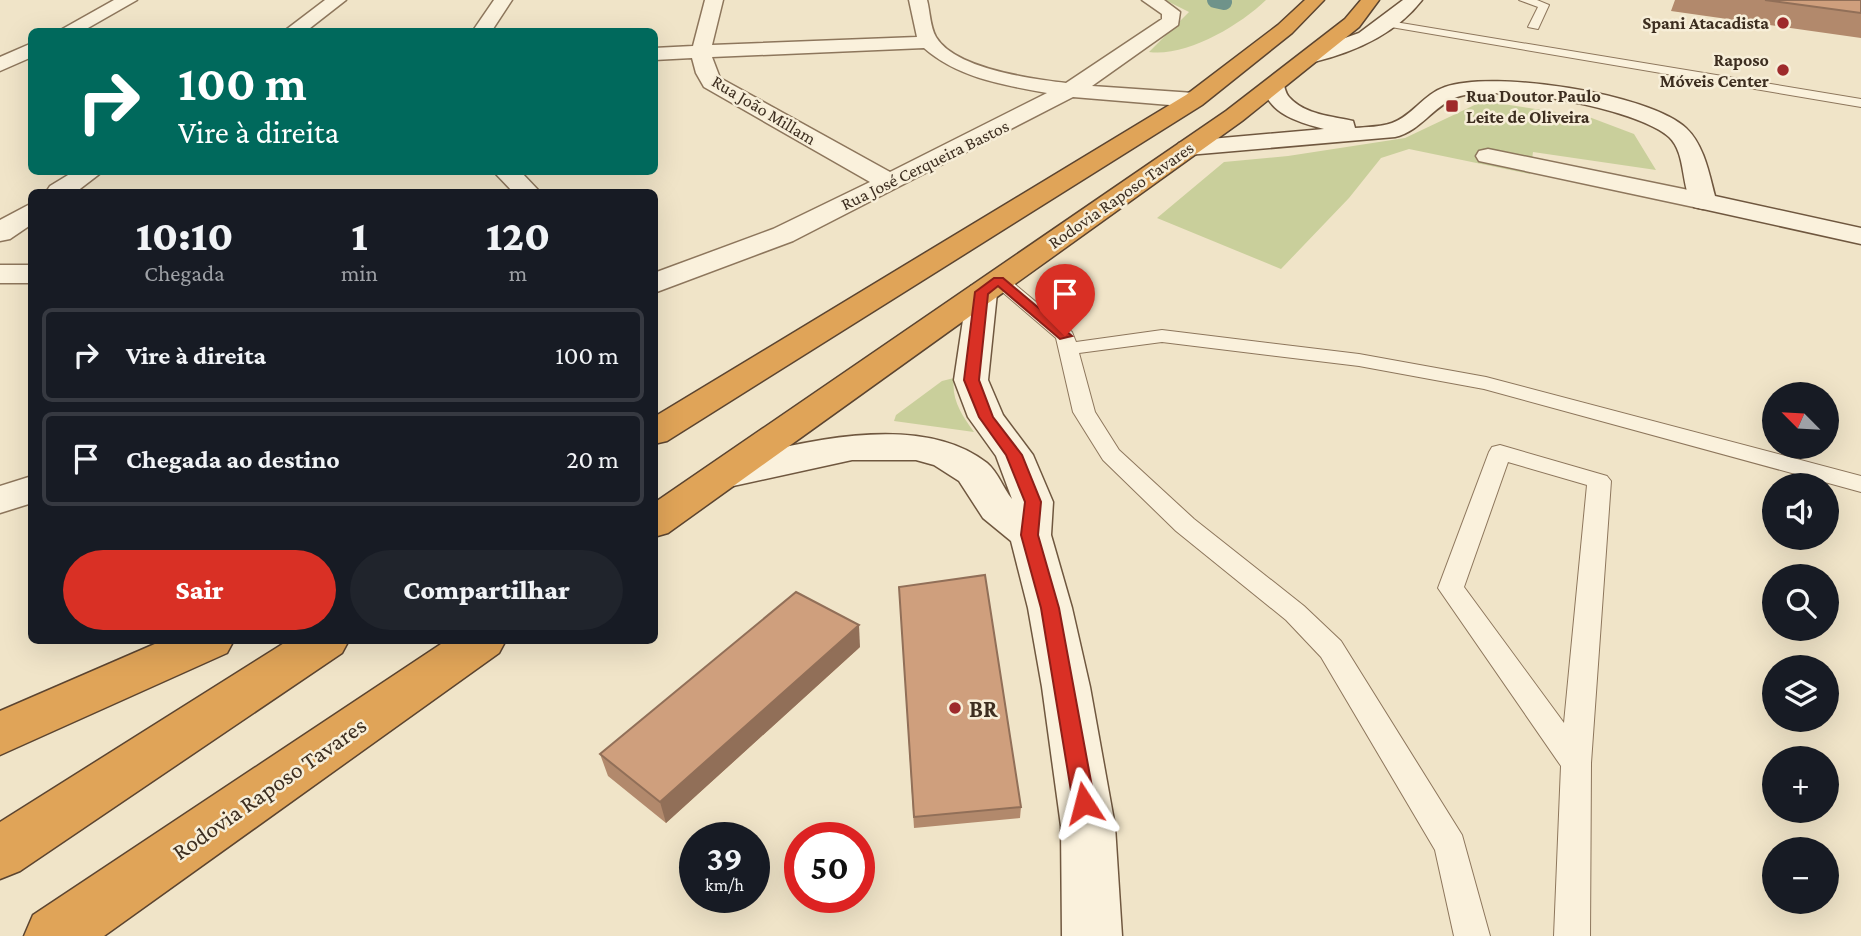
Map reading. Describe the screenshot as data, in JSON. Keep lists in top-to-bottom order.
{
  "streets": {
    "highway": ["Rodovia Raposo Tavares"],
    "street": ["Rua João Millam", "Rua José Cerqueira Bastos"]
  },
  "crossings": [
    ["Rua João Millam", "Rua José Cerqueira Bastos"]
  ],
  "places": {
    "other": ["Spani Atacadista", "Raposo Móveis Center", "BR"],
    "transit": ["Rua Doutor Paulo Leite de Oliveira"]
  },
  "north": "top left",
  "page": {
    "turn": ["100 m", "Vire à direita"],
    "eta": [
      "10:10",
      "Chegada",
      "1",
      "min",
      "120",
      "m"
    ],
    "list": [
      {
        "name": "Vire à direita",
        "value": "100 m"
      },
      {
        "name": "Chegada ao destino",
        "value": "20 m"
      }
    ],
    "map_buttons": ["+", "−"],
    "buttons": ["Sair", "Compartilhar"],
    "speed": "39 km/h",
    "limit": "50"
  }
}
